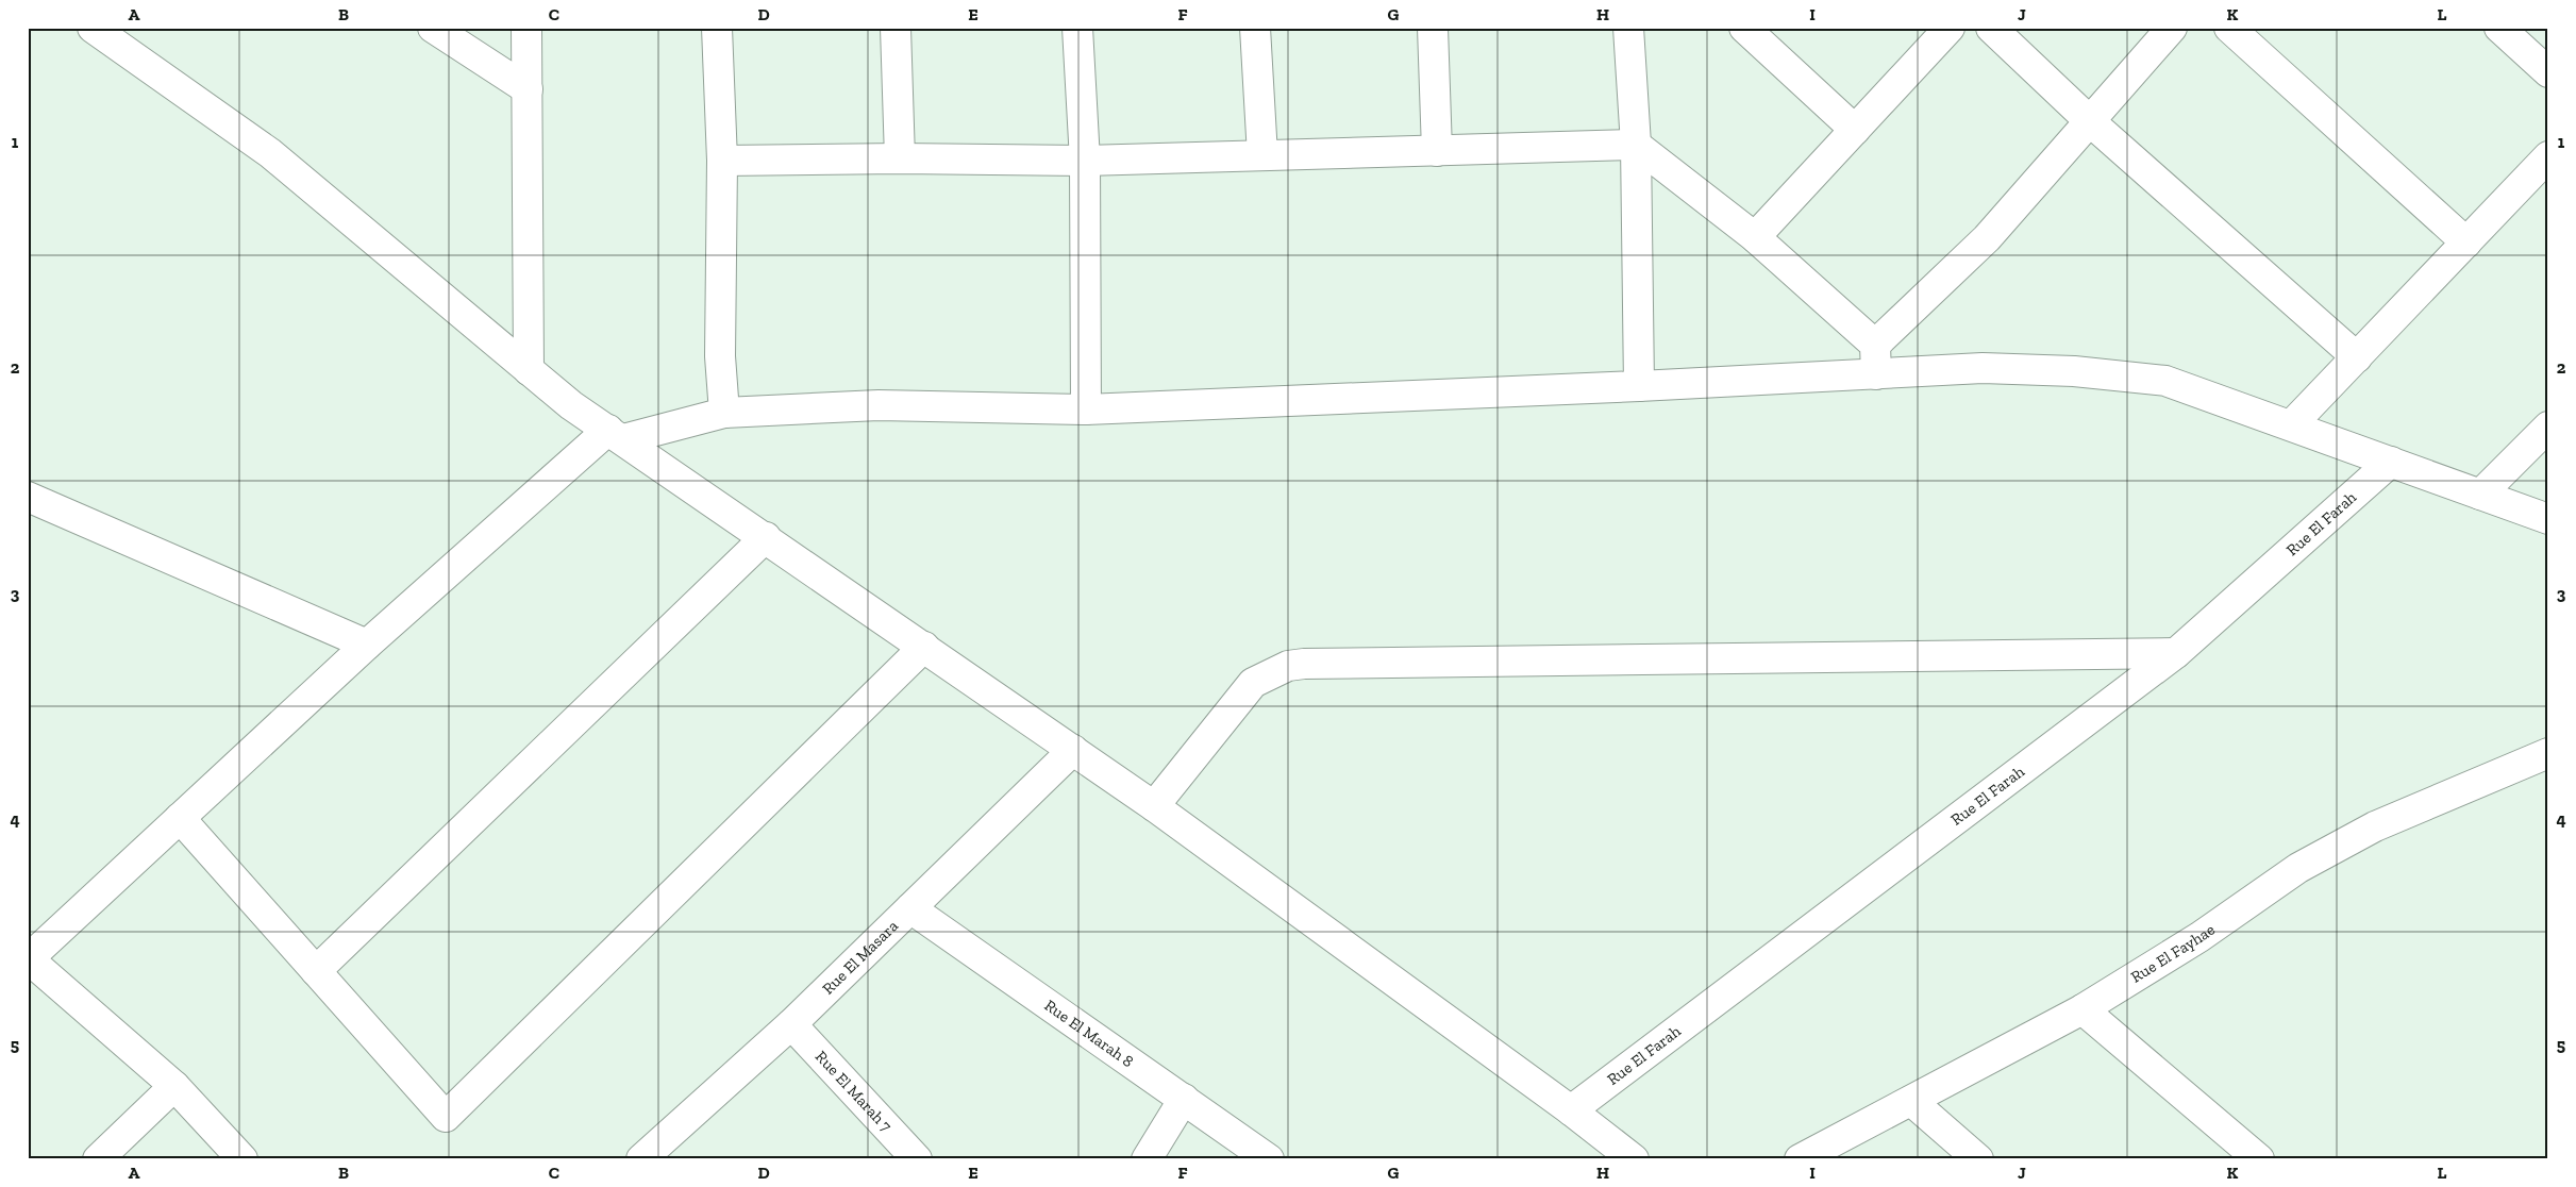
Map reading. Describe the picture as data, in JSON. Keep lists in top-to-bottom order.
{
  "streets": {
    "street": [
      "Rue El Farah",
      "Rue El Fayhae",
      "Rue El Masara",
      "Rue El Marah 8",
      "Rue El Marah 7"
    ]
  },
  "crossings": [
    ["Rue El Masara", "Rue El Marah 8"],
    ["Rue El Masara", "Rue El Marah 7"]
  ],
  "grid": {
    "columns": [
      "A",
      "B",
      "C",
      "D",
      "E",
      "F",
      "G",
      "H",
      "I",
      "J",
      "K",
      "L"
    ],
    "rows": [
      "1",
      "2",
      "3",
      "4",
      "5"
    ]
  }
}
